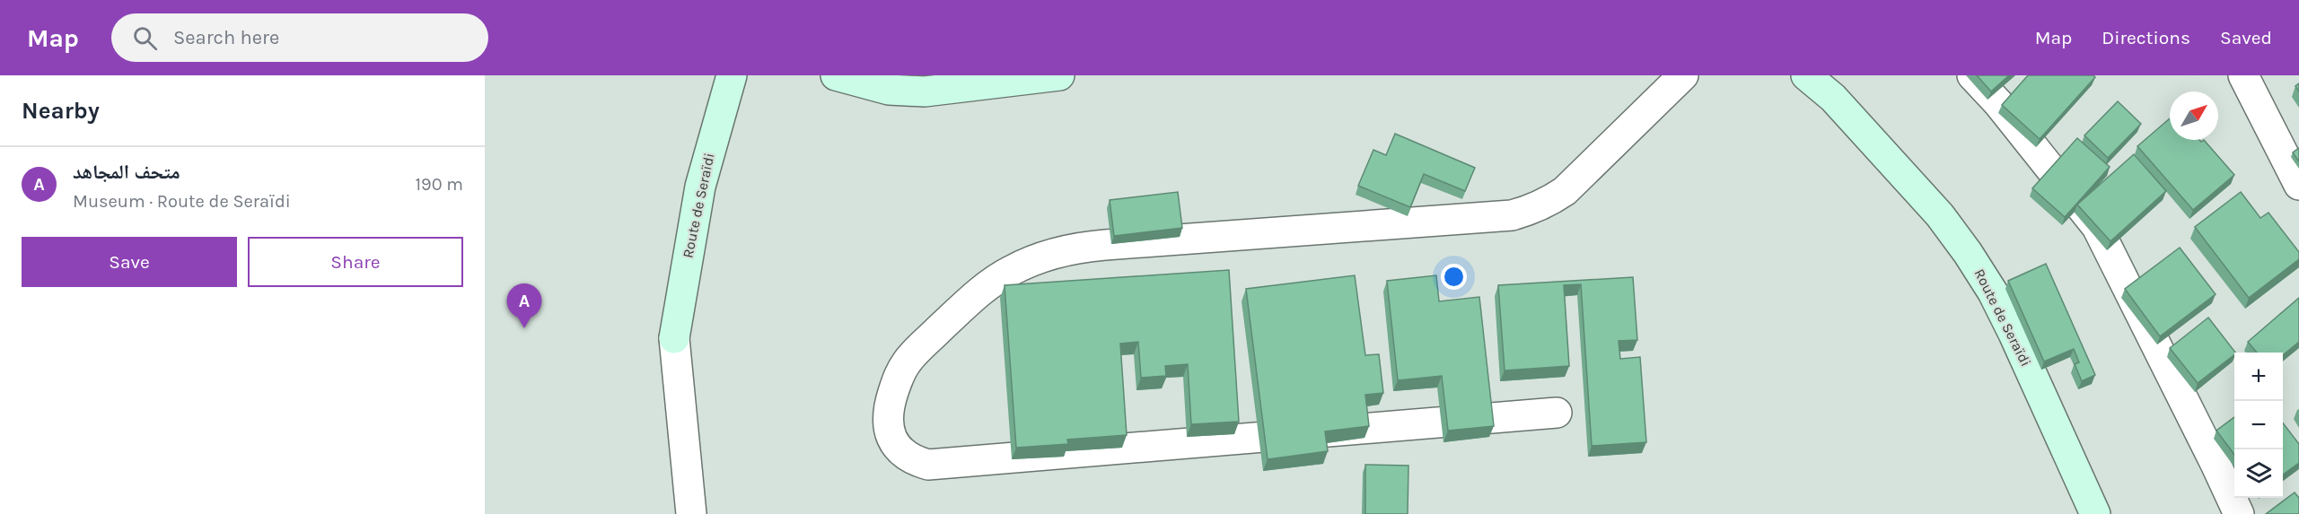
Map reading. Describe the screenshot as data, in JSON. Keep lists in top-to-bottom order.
{
  "streets": {
    "street": ["Route de Seraïdi"]
  },
  "north": "top right",
  "page": {
    "header": "Map",
    "search": "Search here",
    "nav": ["Map", "Directions", "Saved"],
    "heading": "Nearby",
    "list": [
      {
        "mark": "A",
        "name": "متحف المجاهد",
        "note": "Museum · Route de Seraïdi",
        "value": "190 m"
      }
    ],
    "buttons": ["Save", "Share"],
    "pins": "A",
    "map_buttons": ["+", "−"]
  }
}
